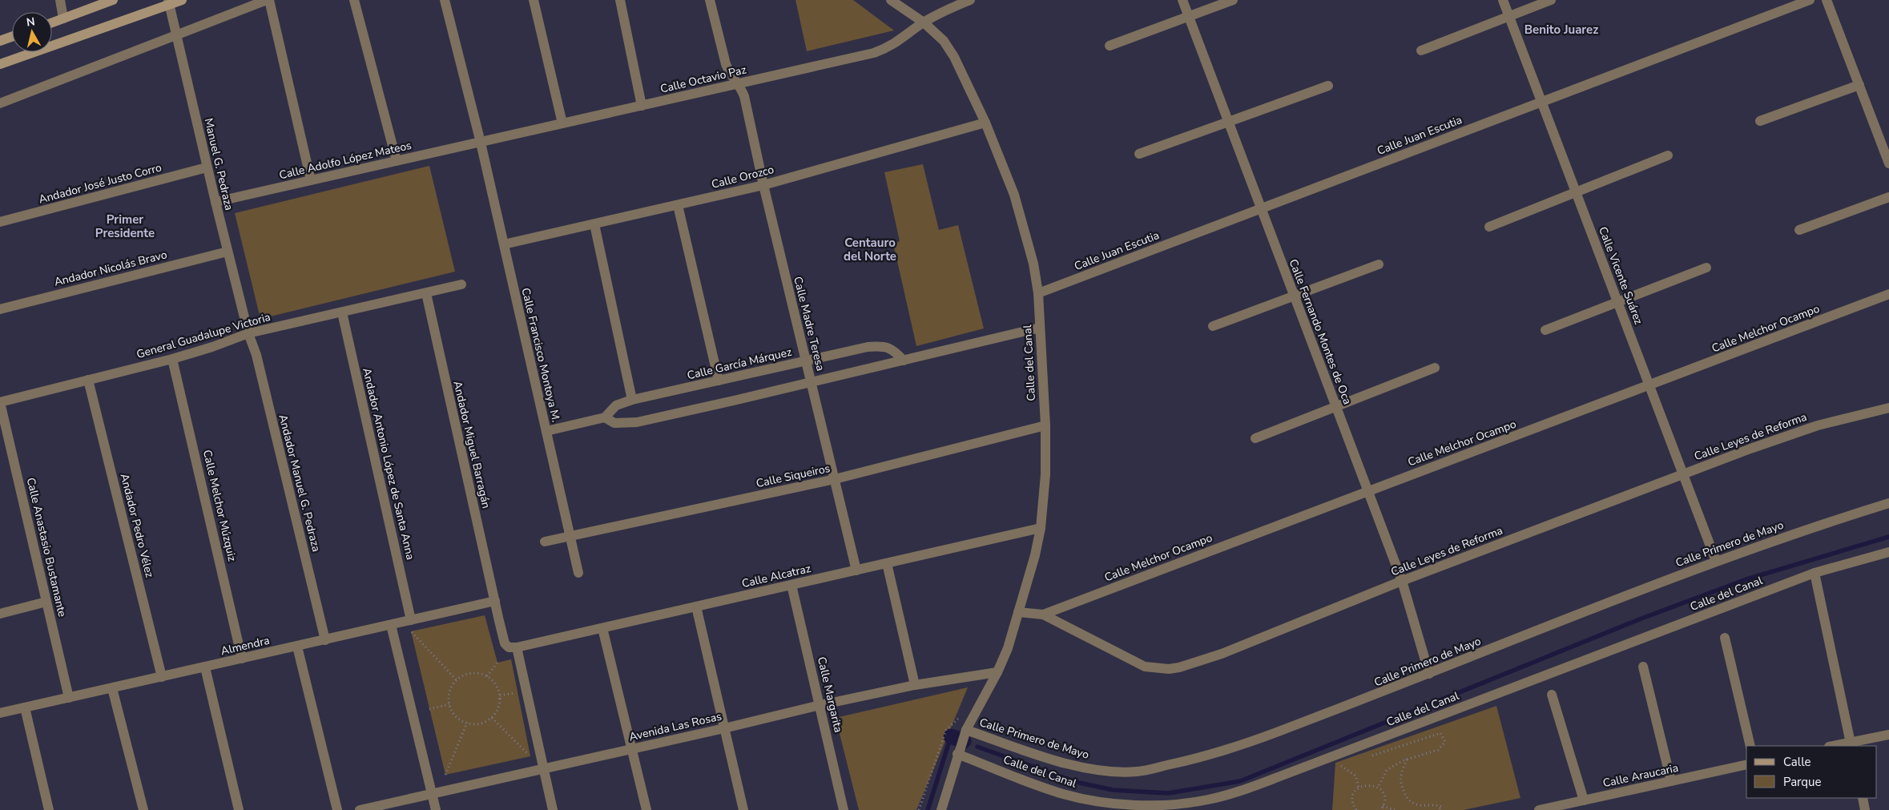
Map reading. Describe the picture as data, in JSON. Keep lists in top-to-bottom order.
{
  "streets": {
    "street": [
      "Calle Octavio Paz",
      "Calle Juan Escutia",
      "Calle Adolfo López Mateos",
      "Manuel G. Pedraza",
      "Calle Orozco",
      "Andador José Justo Corro",
      "Andador Nicolás Bravo",
      "Calle Vicente Suárez",
      "Calle Madre Teresa",
      "Calle Melchor Ocampo",
      "Calle Fernando Montes de Oca",
      "General Guadalupe Victoria",
      "Calle Francisco Montoya M.",
      "Calle del Canal",
      "Calle García Márquez",
      "Calle Leyes de Reforma",
      "Andador Miguel Barragán",
      "Andador Antonio López de Santa Anna",
      "Calle Siqueiros",
      "Andador Manuel G. Pedraza",
      "Calle Melchor Múzquiz",
      "Andador Pedro Vélez",
      "Calle Primero de Mayo",
      "Calle Anastasio Bustamante",
      "Calle Alcatraz",
      "Almendra",
      "Calle Margarita",
      "Avenida Las Rosas",
      "Calle Araucaria"
    ]
  },
  "crossings": [
    ["Calle Octavio Paz", "Calle Adolfo López Mateos"],
    ["Calle Octavio Paz", "Calle Madre Teresa"],
    ["Calle Octavio Paz", "Calle Francisco Montoya M."],
    ["Calle Octavio Paz", "Calle del Canal"],
    ["Calle Juan Escutia", "Calle Vicente Suárez"],
    ["Calle Juan Escutia", "Calle Fernando Montes de Oca"],
    ["Calle Juan Escutia", "Calle del Canal"],
    ["Calle Adolfo López Mateos", "Manuel G. Pedraza"],
    ["Calle Adolfo López Mateos", "Calle Francisco Montoya M."],
    ["Manuel G. Pedraza", "Andador José Justo Corro"],
    ["Manuel G. Pedraza", "Andador Nicolás Bravo"],
    ["Manuel G. Pedraza", "General Guadalupe Victoria"],
    ["Manuel G. Pedraza", "Andador Manuel G. Pedraza"],
    ["Calle Orozco", "Calle Madre Teresa"],
    ["Calle Orozco", "Calle Francisco Montoya M."],
    ["Calle Orozco", "Calle del Canal"],
    ["Calle Vicente Suárez", "Calle Melchor Ocampo"],
    ["Calle Vicente Suárez", "Calle Leyes de Reforma"],
    ["Calle Vicente Suárez", "Calle Primero de Mayo"],
    ["Calle Madre Teresa", "Calle García Márquez"],
    ["Calle Madre Teresa", "Calle Siqueiros"],
    ["Calle Madre Teresa", "Calle Alcatraz"],
    ["Calle Melchor Ocampo", "Calle Fernando Montes de Oca"],
    ["Calle Melchor Ocampo", "Calle Leyes de Reforma"],
    ["Calle Fernando Montes de Oca", "Calle Leyes de Reforma"],
    ["Calle Fernando Montes de Oca", "Calle Primero de Mayo"],
    ["General Guadalupe Victoria", "Andador Miguel Barragán"],
    ["General Guadalupe Victoria", "Andador Antonio López de Santa Anna"],
    ["General Guadalupe Victoria", "Andador Manuel G. Pedraza"],
    ["General Guadalupe Victoria", "Calle Melchor Múzquiz"],
    ["General Guadalupe Victoria", "Andador Pedro Vélez"],
    ["General Guadalupe Victoria", "Calle Anastasio Bustamante"],
    ["Calle Francisco Montoya M.", "Calle García Márquez"],
    ["Calle Francisco Montoya M.", "Calle Siqueiros"],
    ["Calle del Canal", "Calle Leyes de Reforma"],
    ["Calle del Canal", "Calle Siqueiros"],
    ["Calle del Canal", "Calle Primero de Mayo"],
    ["Calle del Canal", "Calle Alcatraz"],
    ["Calle del Canal", "Avenida Las Rosas"],
    ["Andador Miguel Barragán", "Calle Alcatraz"],
    ["Andador Miguel Barragán", "Almendra"],
    ["Andador Antonio López de Santa Anna", "Almendra"],
    ["Andador Manuel G. Pedraza", "Almendra"],
    ["Calle Melchor Múzquiz", "Almendra"],
    ["Andador Pedro Vélez", "Almendra"],
    ["Calle Anastasio Bustamante", "Almendra"],
    ["Calle Alcatraz", "Calle Margarita"],
    ["Calle Margarita", "Avenida Las Rosas"]
  ],
  "districts": ["Benito Juarez", "Primer Presidente", "Centauro del Norte"],
  "legend": ["Calle", "Parque"],
  "north": "top"
}
